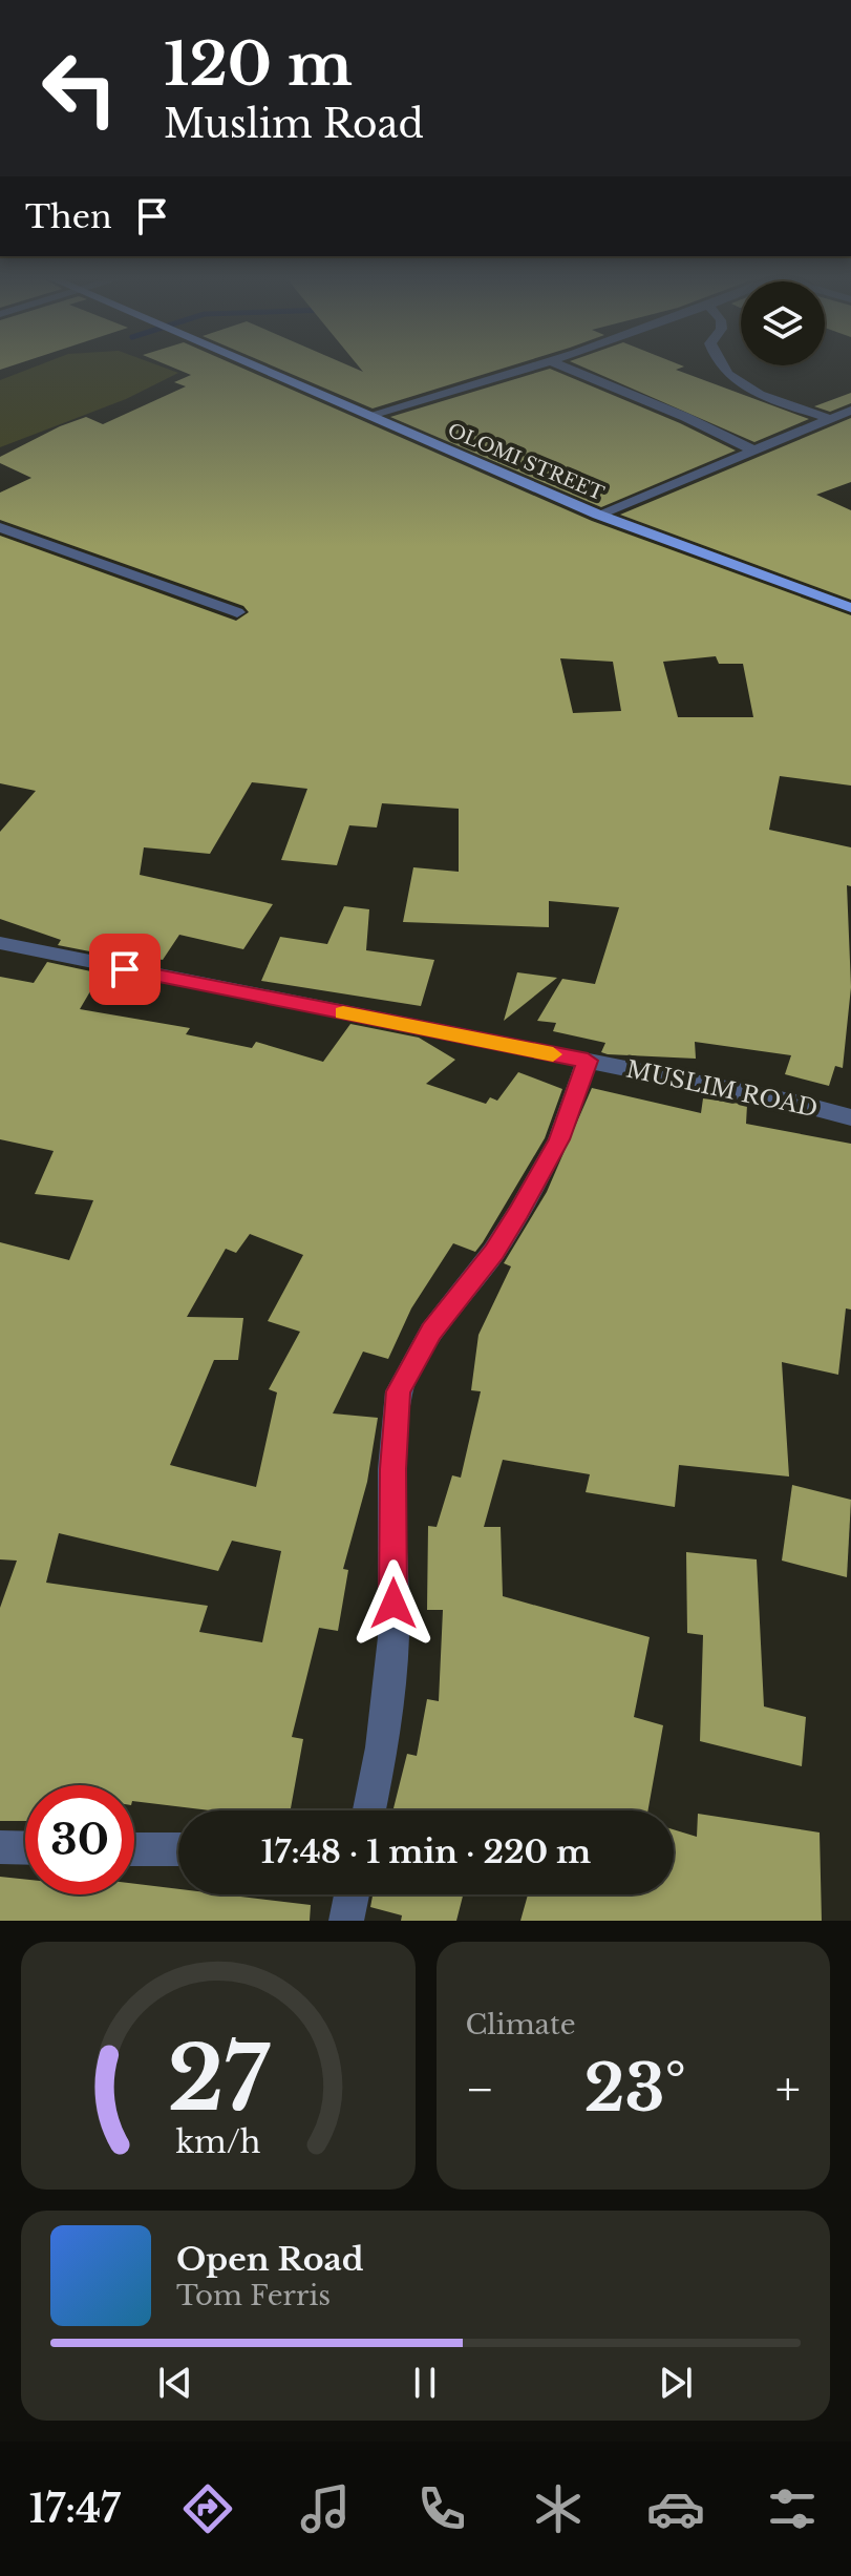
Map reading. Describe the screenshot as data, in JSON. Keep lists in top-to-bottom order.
{
  "streets": {
    "main road": ["OLOMI STREET"],
    "street": ["MUSLIM ROAD"]
  },
  "page": {
    "turn": ["120 m", "Muslim Road"],
    "then": "Then",
    "limit": "30",
    "trip": "17:48 · 1 min · 220 m",
    "tile": "Climate",
    "heat": ["−", "23°", "+"],
    "song": ["Open Road", "Tom Ferris"],
    "tabs": "17:47",
    "gauge": ["27", "km/h"]
  }
}
